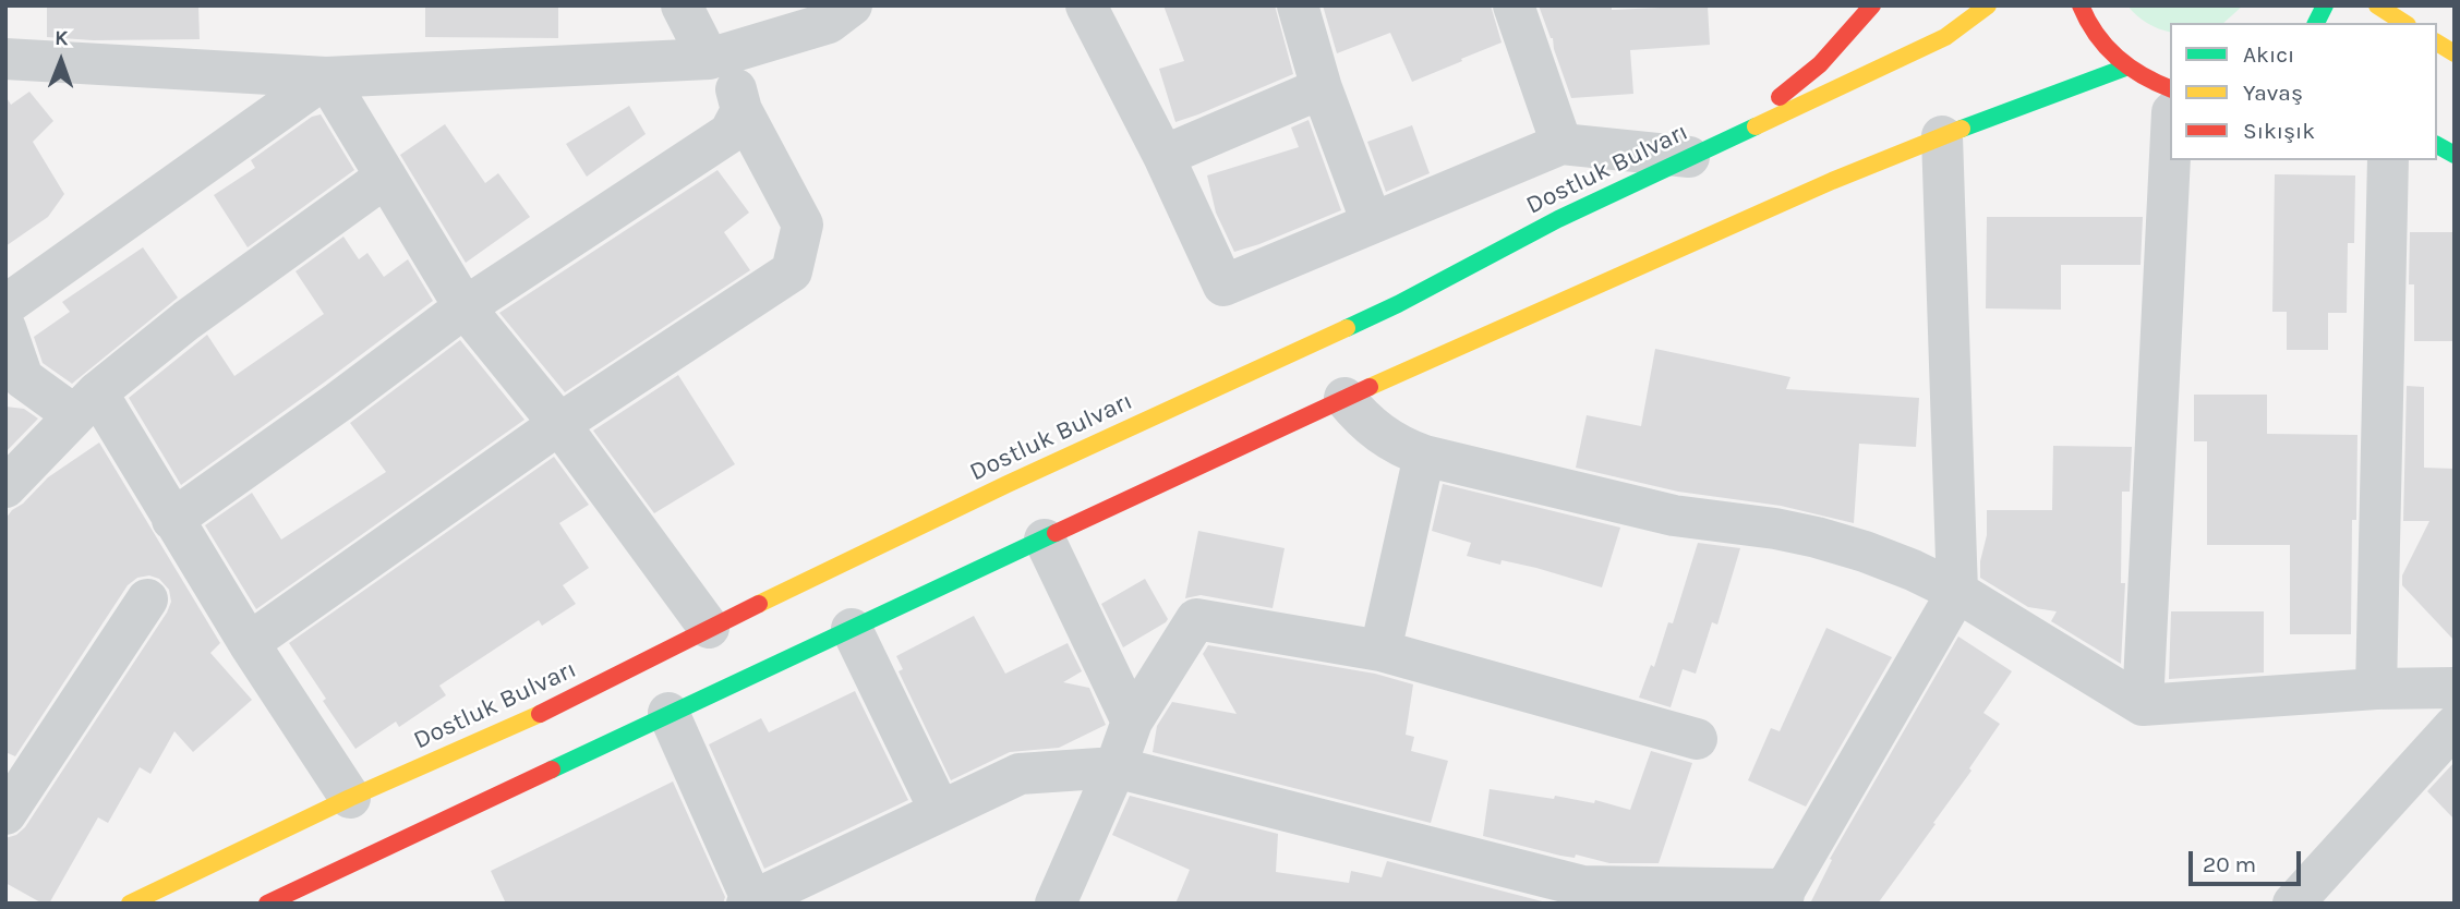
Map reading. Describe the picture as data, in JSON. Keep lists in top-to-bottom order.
{
  "streets": {
    "main road": ["Dostluk Bulvarı"]
  },
  "legend": ["Akıcı", "Yavaş", "Sıkışık"],
  "scale_bar": "20 m",
  "north": "top"
}
